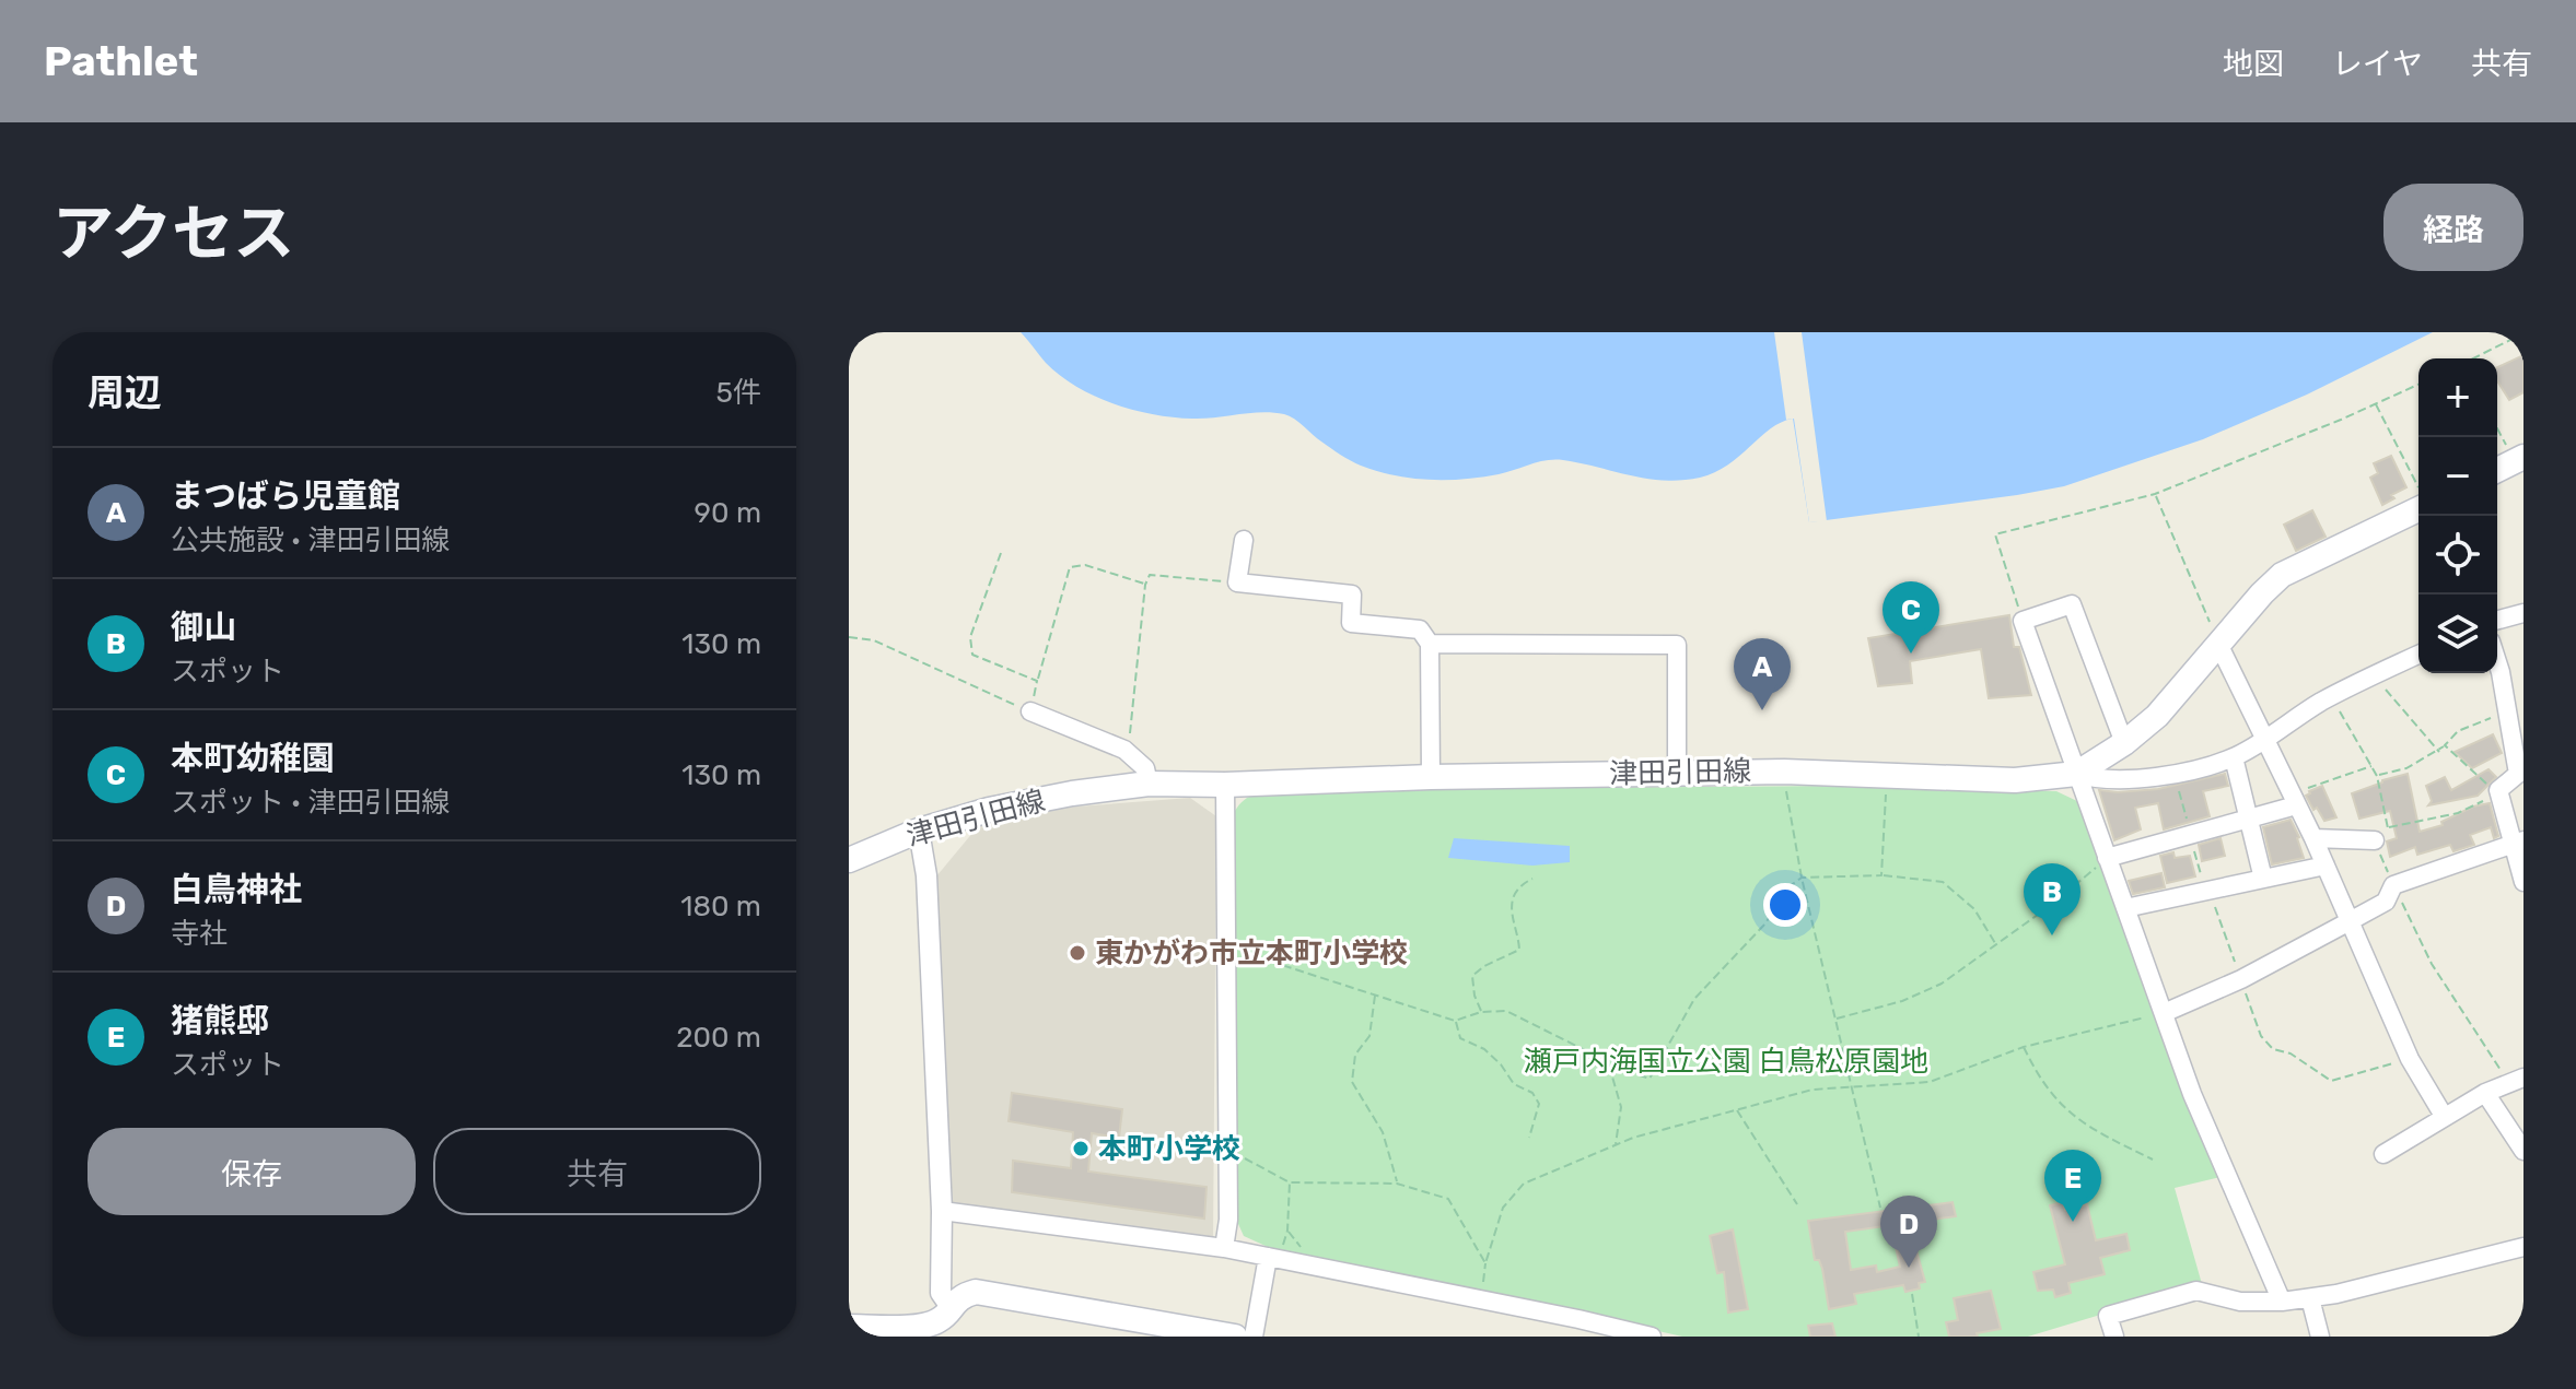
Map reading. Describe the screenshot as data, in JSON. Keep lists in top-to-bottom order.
{
  "streets": {
    "main road": ["津田引田線"]
  },
  "parks": ["瀬戸内海国立公園 白鳥松原園地"],
  "places": ["東かがわ市立本町小学校", "本町小学校"],
  "page": {
    "header": "Pathlet",
    "nav": ["地図", "レイヤ", "共有"],
    "title": "アクセス",
    "buttons": [
      "経路",
      ["保存", "共有"]
    ],
    "heading": ["周辺", "5件"],
    "map_buttons": ["+", "−"],
    "list": [
      {
        "mark": "A",
        "name": "まつばら児童館",
        "note": "公共施設 · 津田引田線",
        "value": "90 m"
      },
      {
        "mark": "B",
        "name": "御山",
        "note": "スポット",
        "value": "130 m"
      },
      {
        "mark": "C",
        "name": "本町幼稚園",
        "note": "スポット · 津田引田線",
        "value": "130 m"
      },
      {
        "mark": "D",
        "name": "白鳥神社",
        "note": "寺社",
        "value": "180 m"
      },
      {
        "mark": "E",
        "name": "猪熊邸",
        "note": "スポット",
        "value": "200 m"
      }
    ],
    "pins": [
      "C",
      "A",
      "B",
      "E",
      "D"
    ]
  }
}
